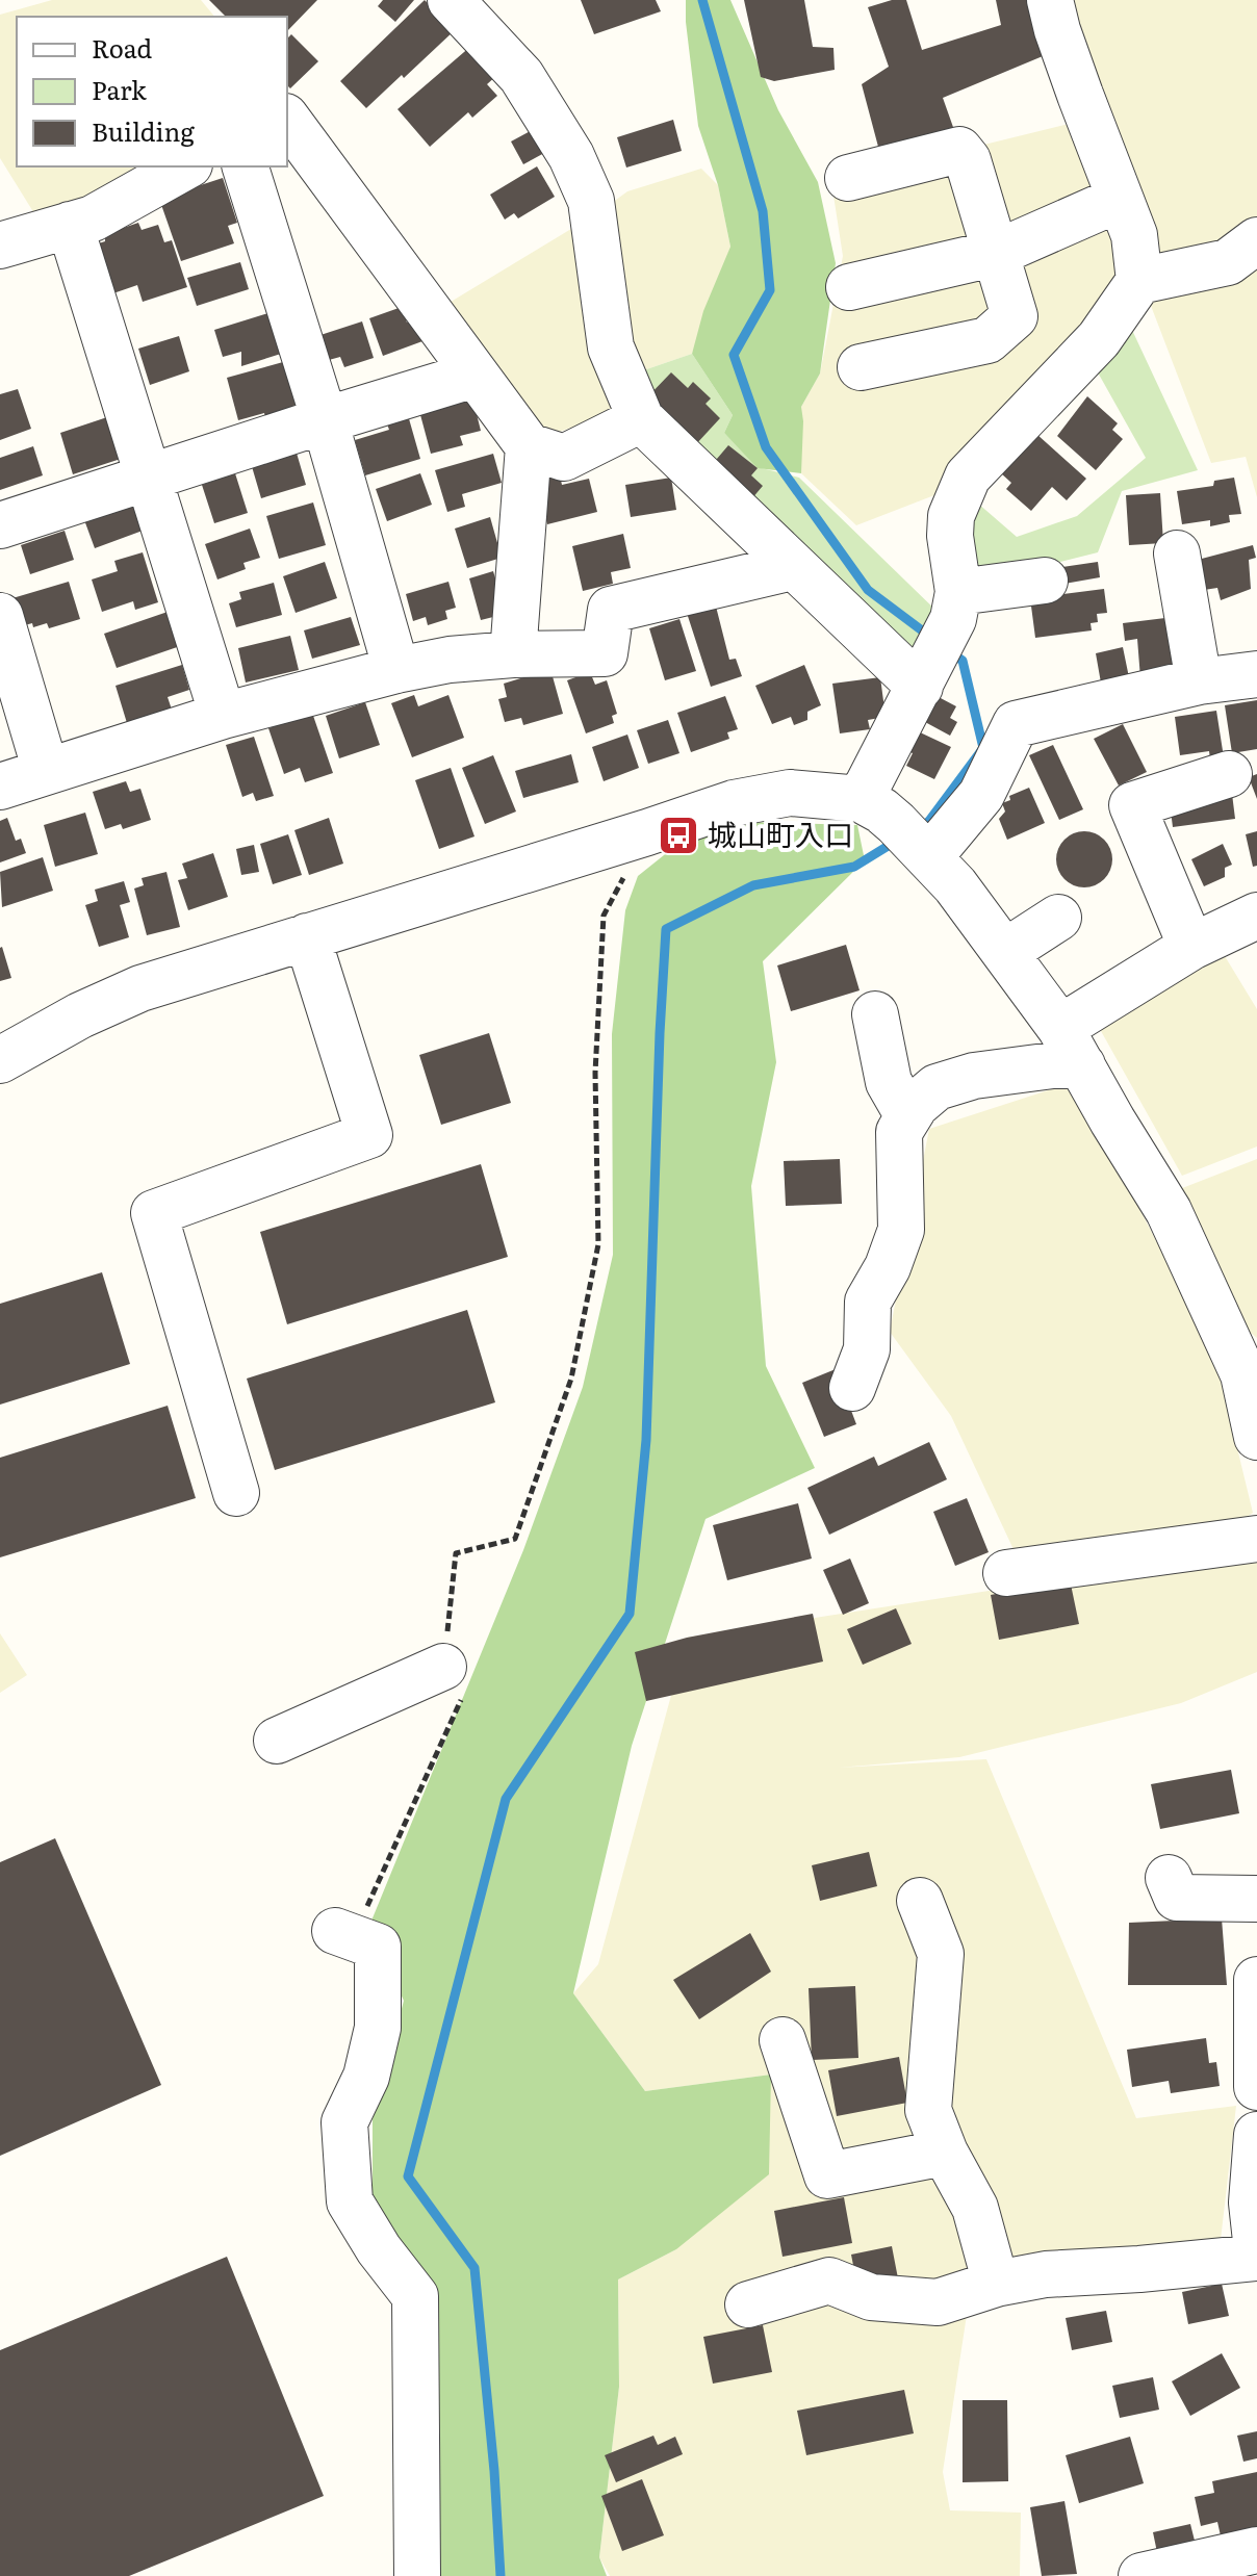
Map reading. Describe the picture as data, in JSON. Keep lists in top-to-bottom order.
{
  "places": {
    "bus stop": ["城山町入口"]
  },
  "legend": ["Road", "Park", "Building"]
}
